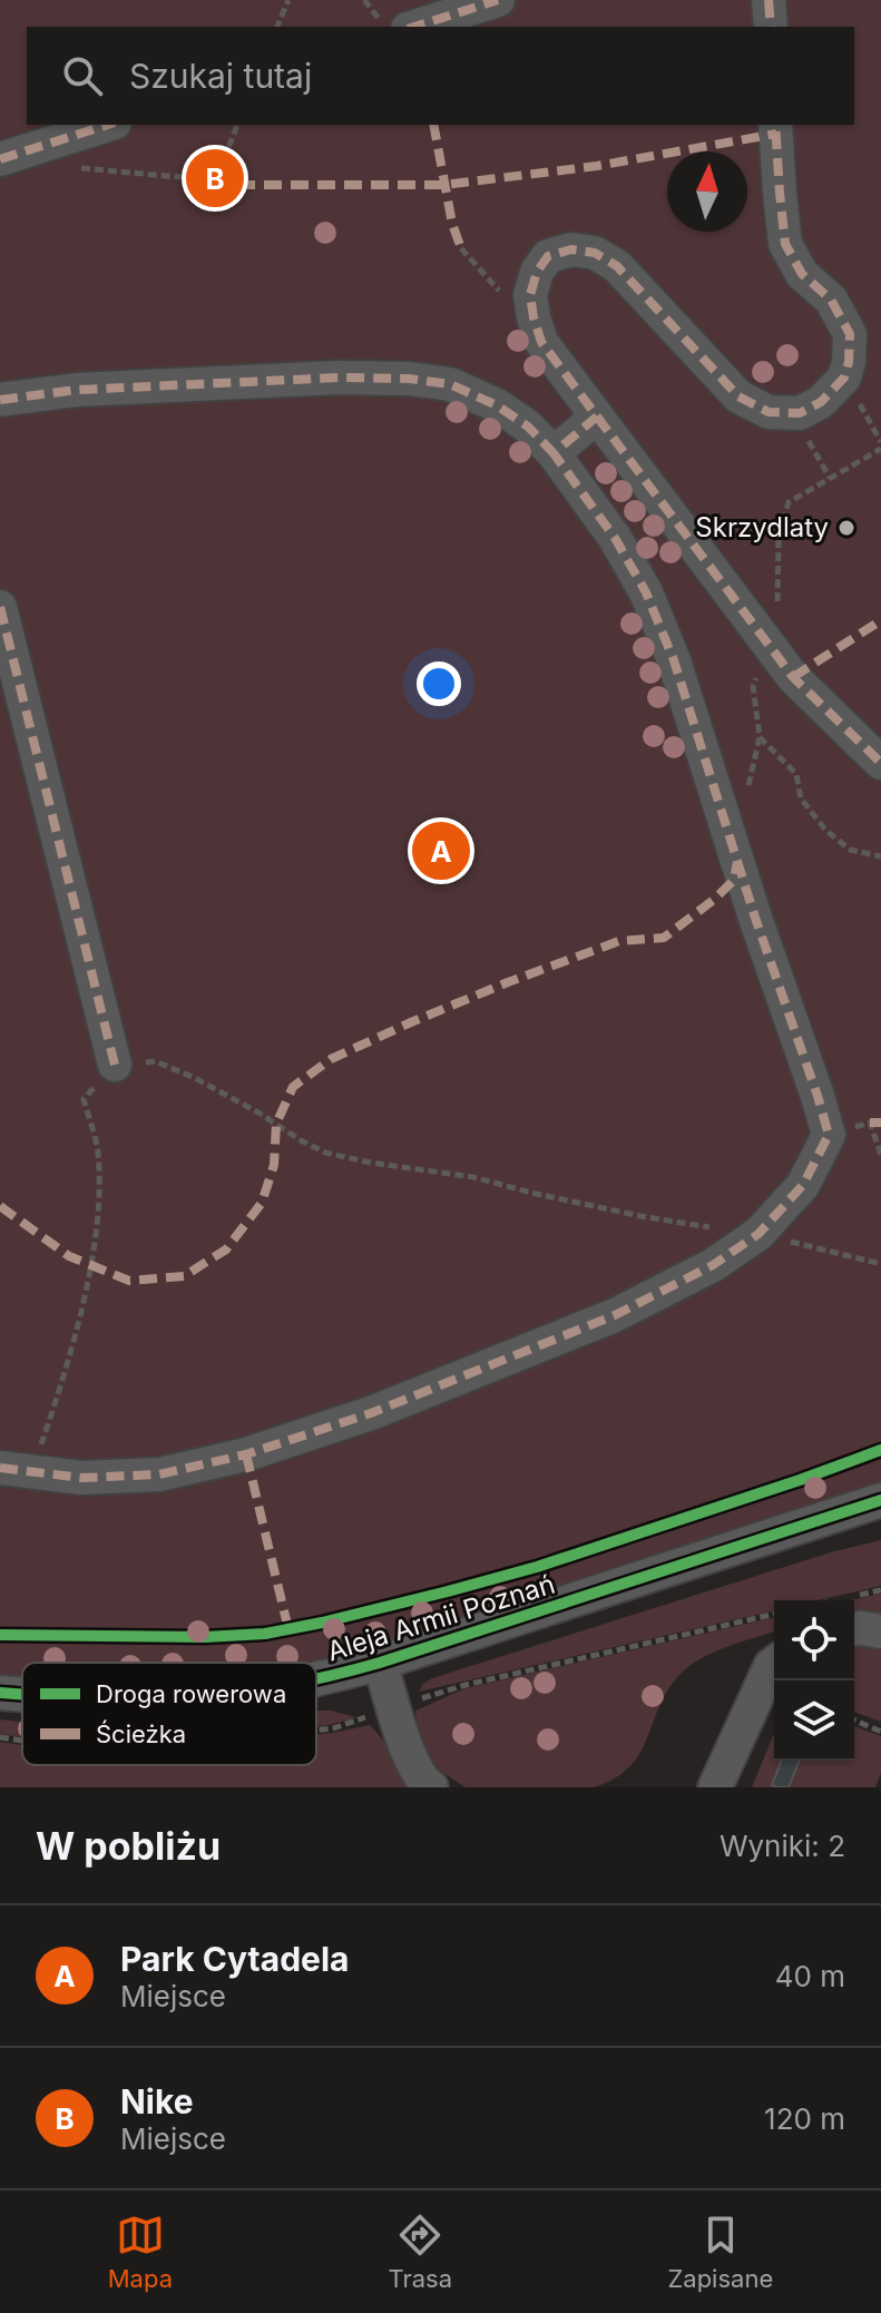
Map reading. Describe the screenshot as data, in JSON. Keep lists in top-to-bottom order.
{
  "streets": {
    "street": ["Aleja Armii Poznań"]
  },
  "places": ["Skrzydlaty"],
  "legend": ["Droga rowerowa", "Ścieżka"],
  "north": "top",
  "page": {
    "search": "Szukaj tutaj",
    "pins": ["B", "A"],
    "heading": ["W pobliżu", "Wyniki: 2"],
    "list": [
      {
        "mark": "A",
        "name": "Park Cytadela",
        "note": "Miejsce",
        "value": "40 m"
      },
      {
        "mark": "B",
        "name": "Nike",
        "note": "Miejsce",
        "value": "120 m"
      }
    ],
    "nav": ["Mapa", "Trasa", "Zapisane"]
  }
}
